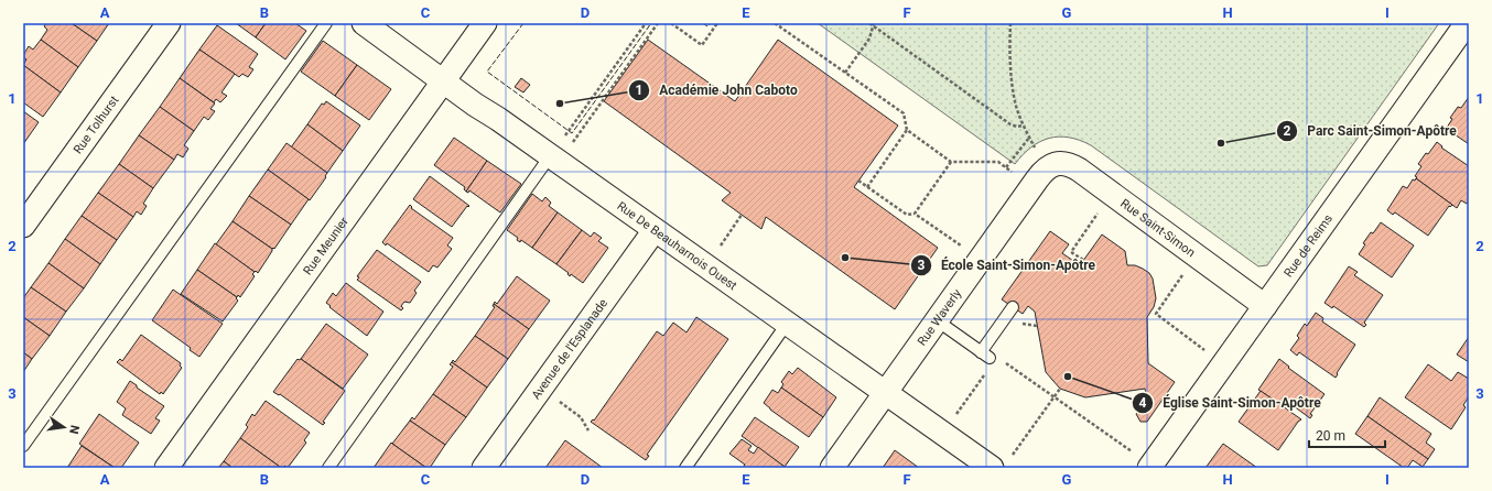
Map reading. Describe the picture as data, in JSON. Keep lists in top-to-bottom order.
{
  "streets": {
    "street": [
      "Rue Tolhurst",
      "Rue Saint-Simon",
      "Rue Meunier",
      "Rue De Beauharnois Ouest",
      "Rue de Reims",
      "Rue Waverly",
      "Avenue de l'Esplanade"
    ]
  },
  "crossings": [
    ["Rue Saint-Simon", "Rue de Reims"],
    ["Rue Saint-Simon", "Rue Waverly"],
    ["Rue Meunier", "Rue De Beauharnois Ouest"],
    ["Rue De Beauharnois Ouest", "Rue Waverly"],
    ["Rue De Beauharnois Ouest", "Avenue de l'Esplanade"]
  ],
  "places": [
    "Académie John Caboto",
    "Parc Saint-Simon-Apôtre",
    "École Saint-Simon-Apôtre",
    "Église Saint-Simon-Apôtre"
  ],
  "scale_bar": "20 m",
  "north": "right",
  "grid": {
    "columns": [
      "A",
      "B",
      "C",
      "D",
      "E",
      "F",
      "G",
      "H",
      "I"
    ],
    "rows": ["1", "2", "3"]
  }
}
